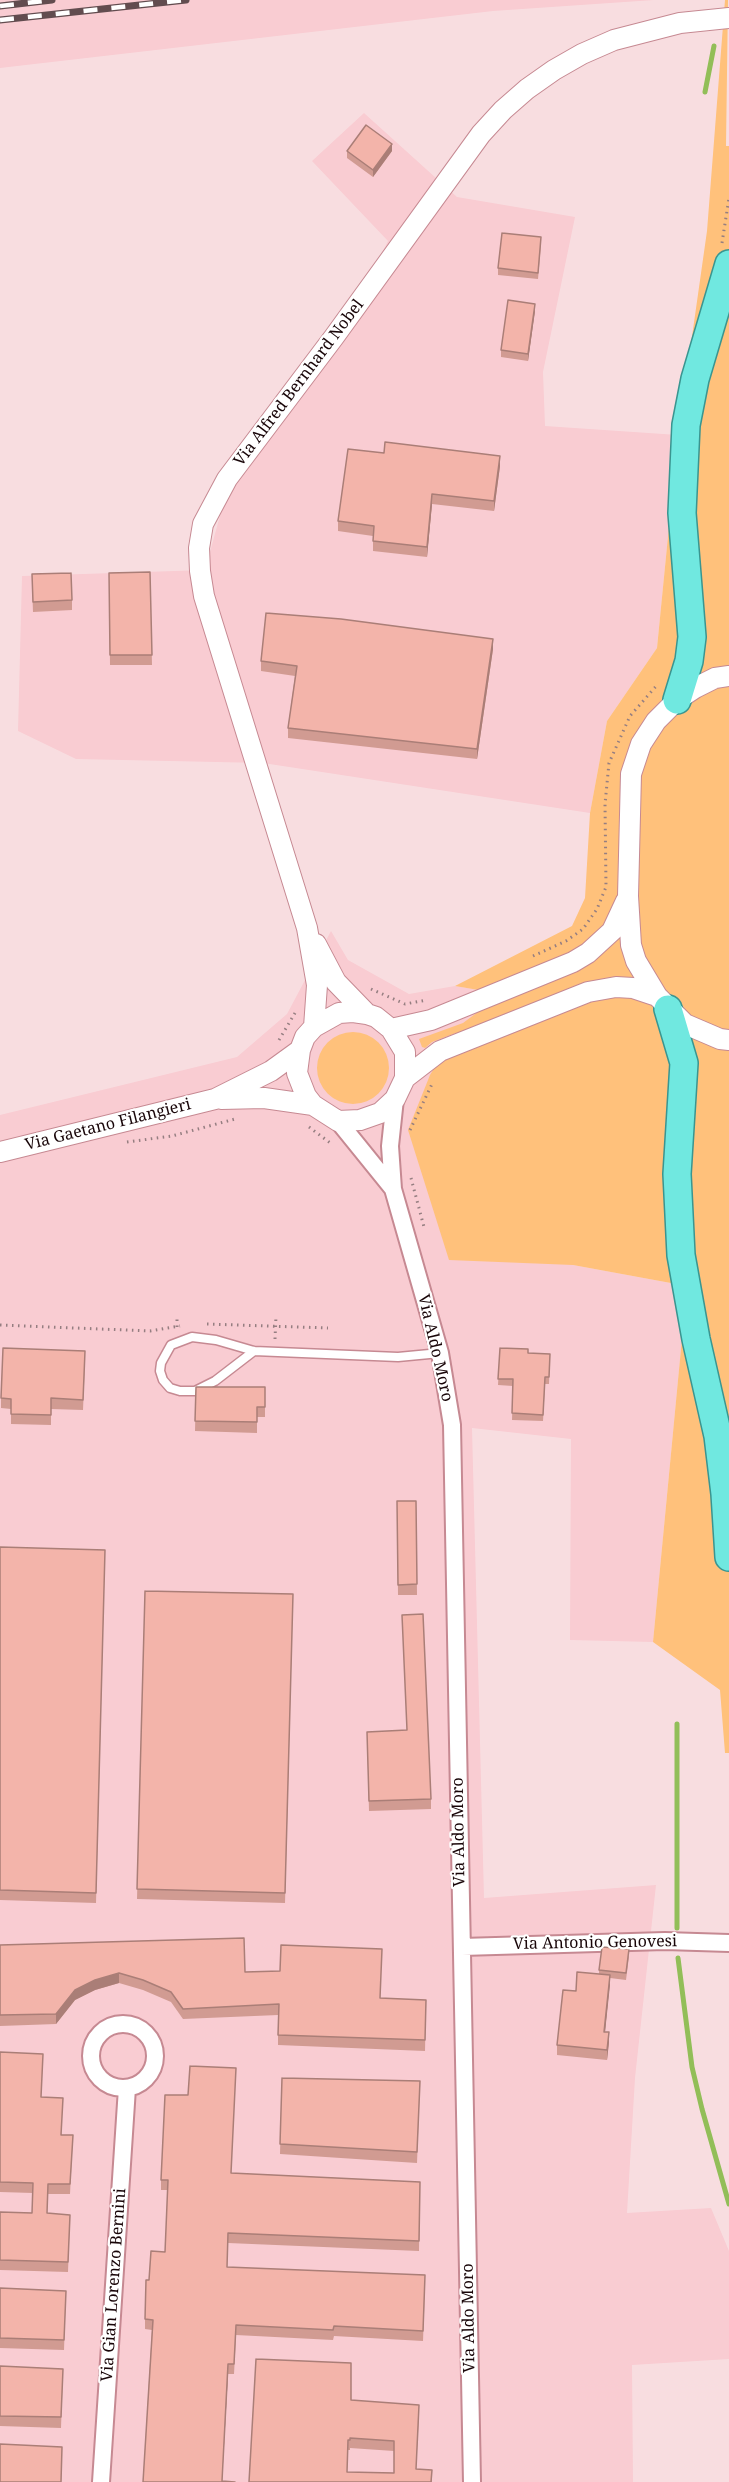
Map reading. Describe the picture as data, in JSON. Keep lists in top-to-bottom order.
{
  "streets": {
    "street": [
      "Via Alfred Bernhard Nobel",
      "Via Gaetano Filangieri",
      "Via Aldo Moro",
      "Via Antonio Genovesi",
      "Via Gian Lorenzo Bernini"
    ]
  },
  "crossings": [
    ["Via Alfred Bernhard Nobel", "Via Gaetano Filangieri"],
    ["Via Alfred Bernhard Nobel", "Via Aldo Moro"],
    ["Via Gaetano Filangieri", "Via Aldo Moro"],
    ["Via Aldo Moro", "Via Antonio Genovesi"]
  ]
}
